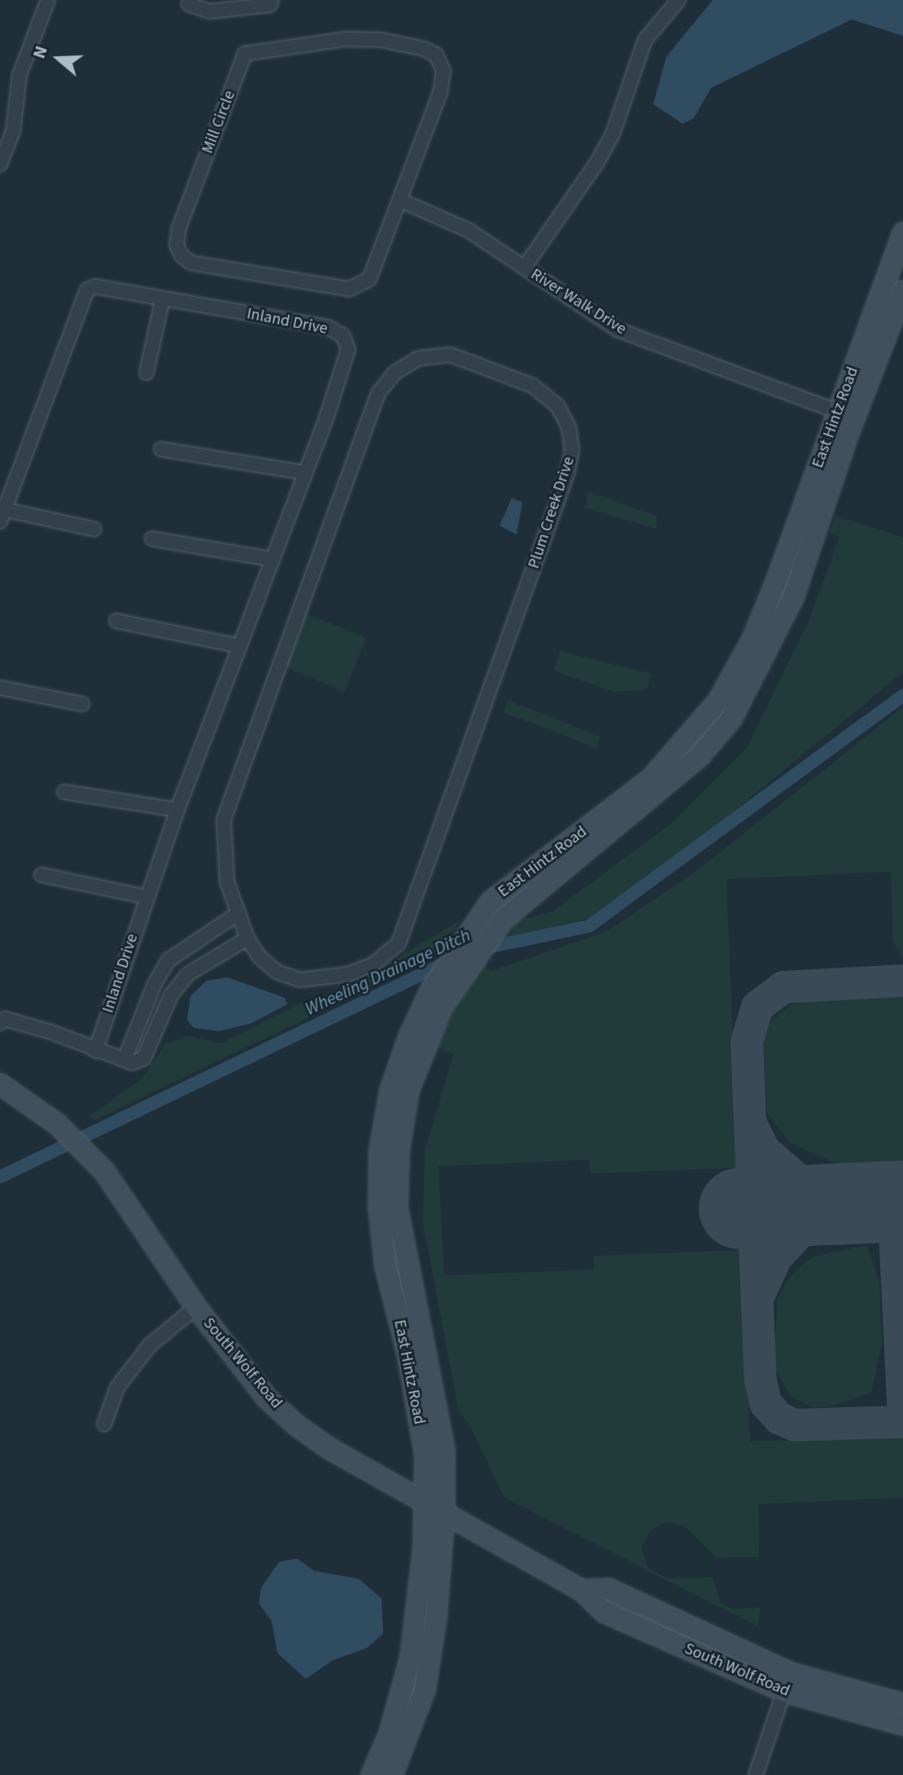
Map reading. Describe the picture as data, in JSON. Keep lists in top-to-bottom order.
{
  "streets": {
    "main road": ["East Hintz Road", "South Wolf Road"],
    "street": [
      "Mill Circle",
      "River Walk Drive",
      "Inland Drive",
      "Plum Creek Drive"
    ]
  },
  "crossings": [
    ["Mill Circle", "River Walk Drive"],
    ["River Walk Drive", "East Hintz Road"],
    ["East Hintz Road", "South Wolf Road"]
  ],
  "water": ["Wheeling Drainage Ditch"],
  "north": "left"
}
